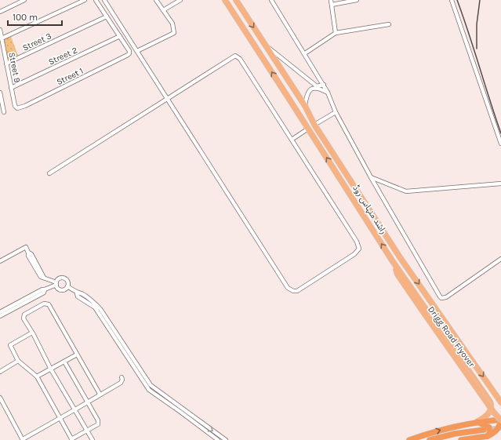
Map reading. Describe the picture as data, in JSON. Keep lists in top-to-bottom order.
{
  "streets": {
    "main road": ["راشد منہاس روڈ", "Drigg Road Flyover"],
    "street": [
      "Street 3",
      "Street 2",
      "Street 9",
      "Street 1"
    ]
  },
  "crossings": [
    ["Street 3", "Street 9"],
    ["Street 2", "Street 9"],
    ["Street 2", "Street 1"],
    ["Street 9", "Street 1"],
    ["راشد منہاس روڈ", "Drigg Road Flyover"]
  ],
  "scale_bar": "100 m"
}
